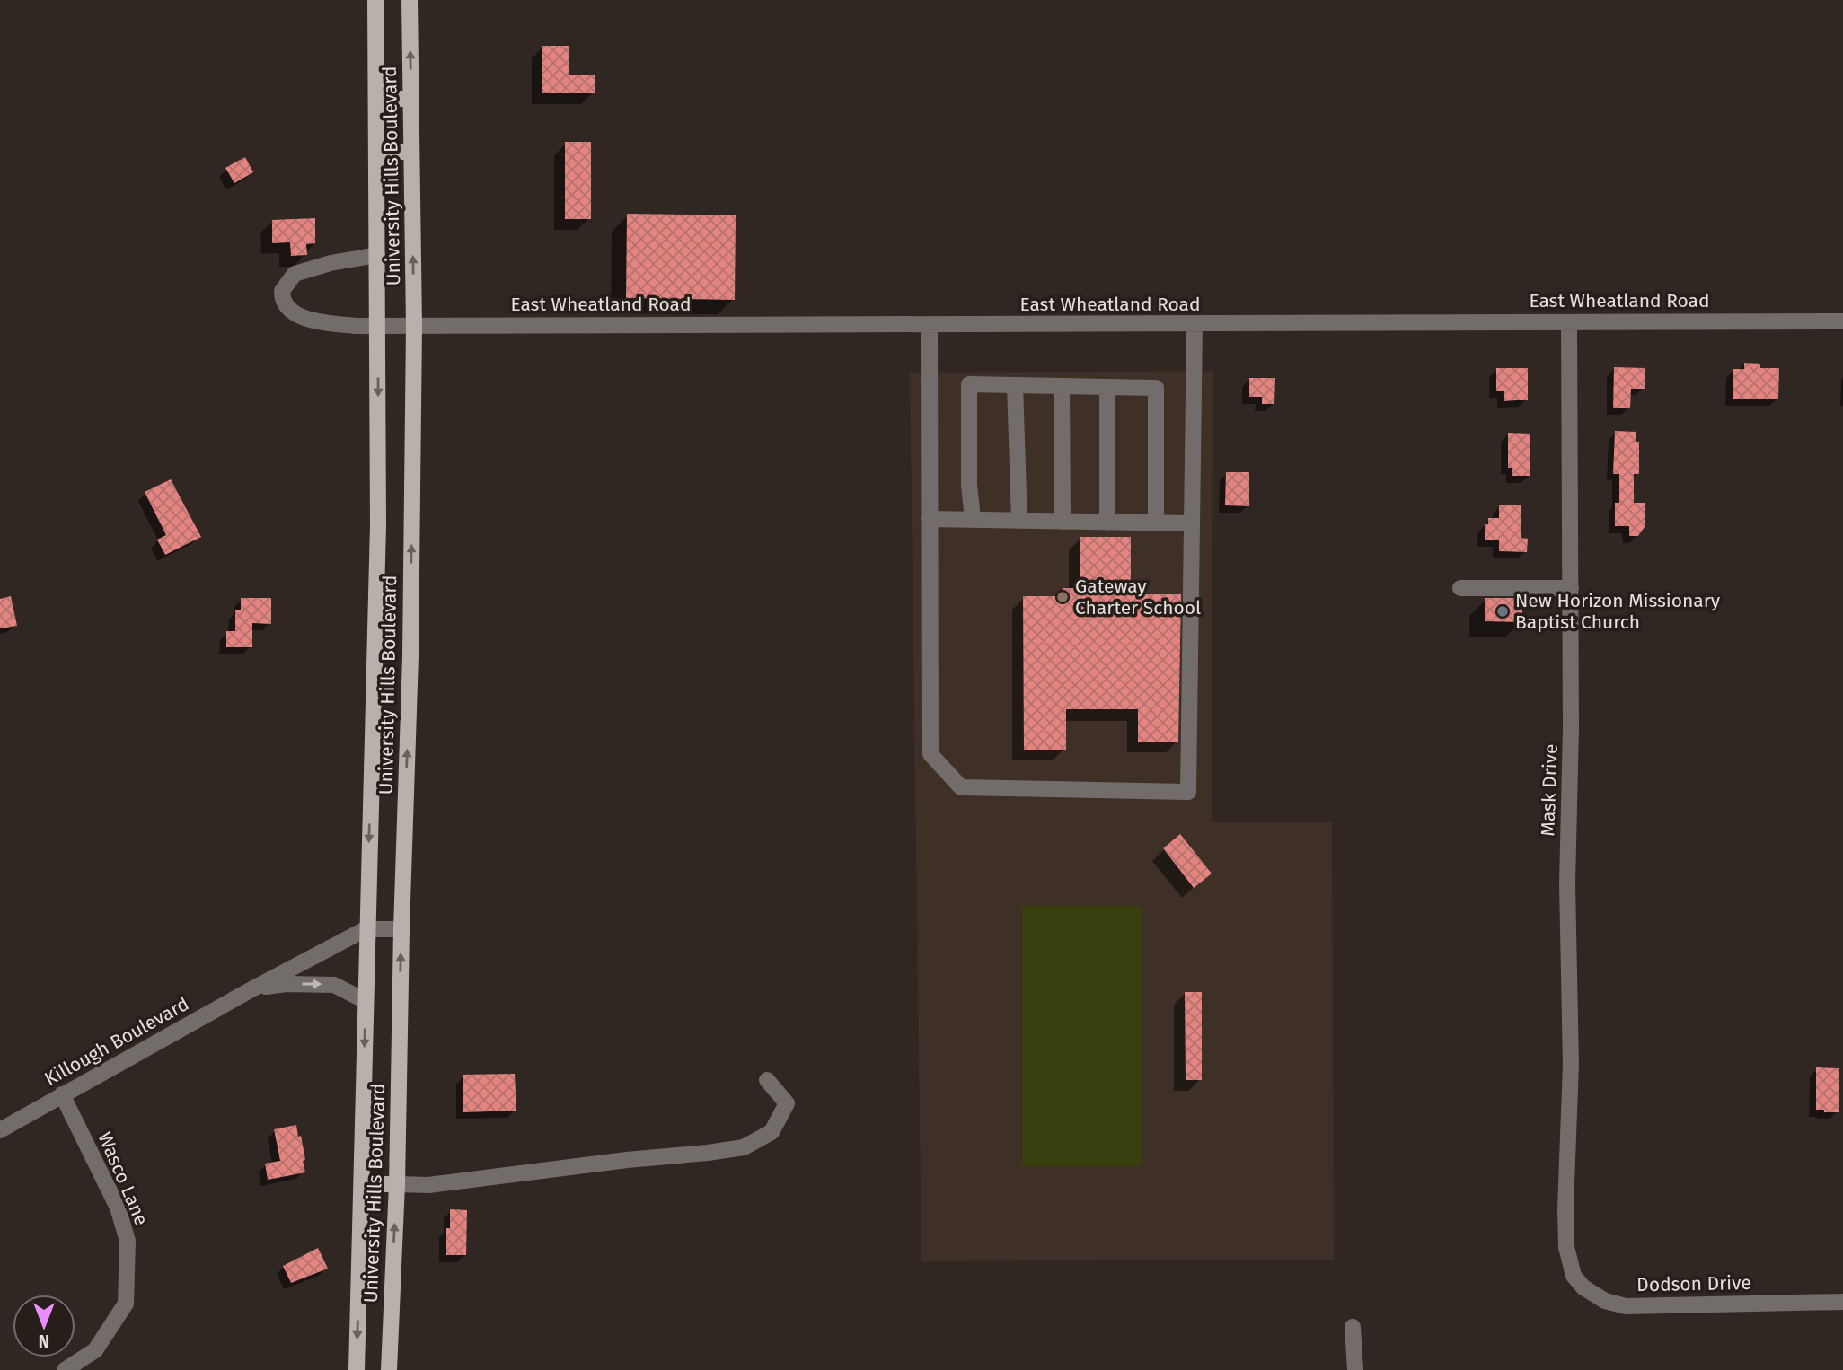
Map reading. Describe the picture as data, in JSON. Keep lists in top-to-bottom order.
{
  "streets": {
    "main road": ["University Hills Boulevard"],
    "street": [
      "East Wheatland Road",
      "Mask Drive",
      "Killough Boulevard",
      "Wasco Lane",
      "Dodson Drive"
    ]
  },
  "crossings": [
    ["University Hills Boulevard", "East Wheatland Road"],
    ["University Hills Boulevard", "Killough Boulevard"],
    ["East Wheatland Road", "Mask Drive"],
    ["Mask Drive", "Dodson Drive"],
    ["Killough Boulevard", "Wasco Lane"]
  ],
  "places": ["Gateway Charter School", "New Horizon Missionary Baptist Church"],
  "north": "bottom"
}
